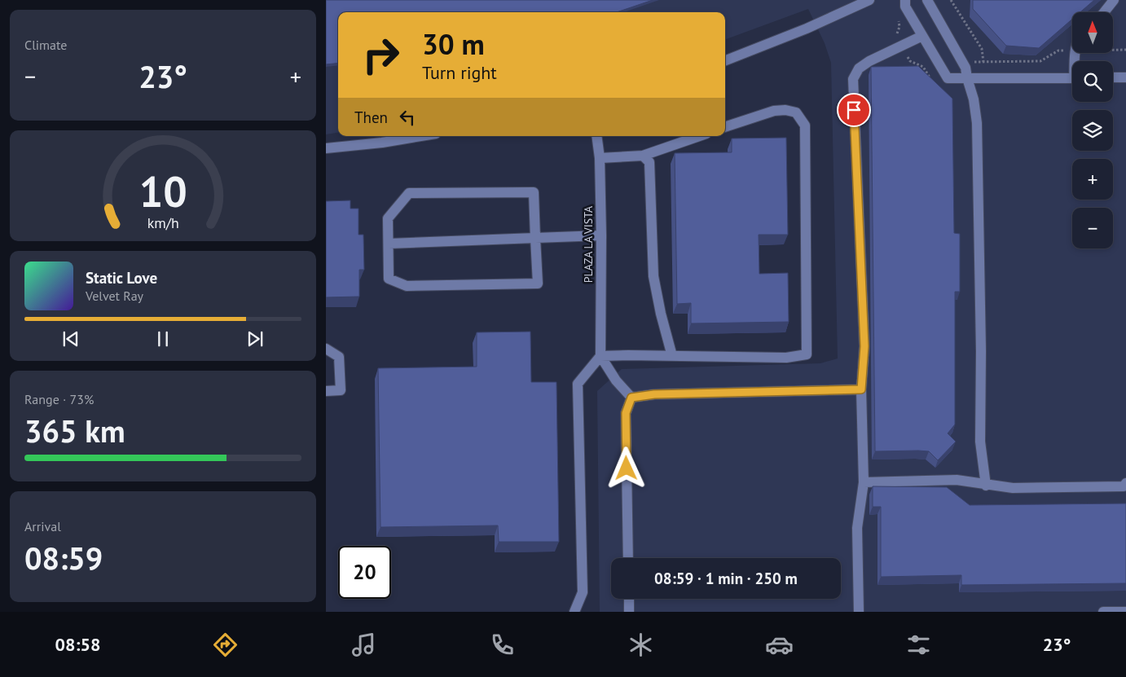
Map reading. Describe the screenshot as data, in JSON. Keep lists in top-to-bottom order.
{
  "streets": {
    "street": ["PLAZA LA VISTA"]
  },
  "north": "top",
  "page": {
    "tile": [
      "Climate",
      ["Range · 73%", "365 km"],
      ["Arrival", "08:59"]
    ],
    "map_buttons": ["+", "−"],
    "turn": ["30 m", "Turn right"],
    "heat": ["−", "23°", "+"],
    "then": "Then",
    "song": ["Static Love", "Velvet Ray"],
    "limit": "20",
    "trip": "08:59 · 1 min · 250 m",
    "tabs": ["08:58", "23°"],
    "gauge": ["10", "km/h"]
  }
}
